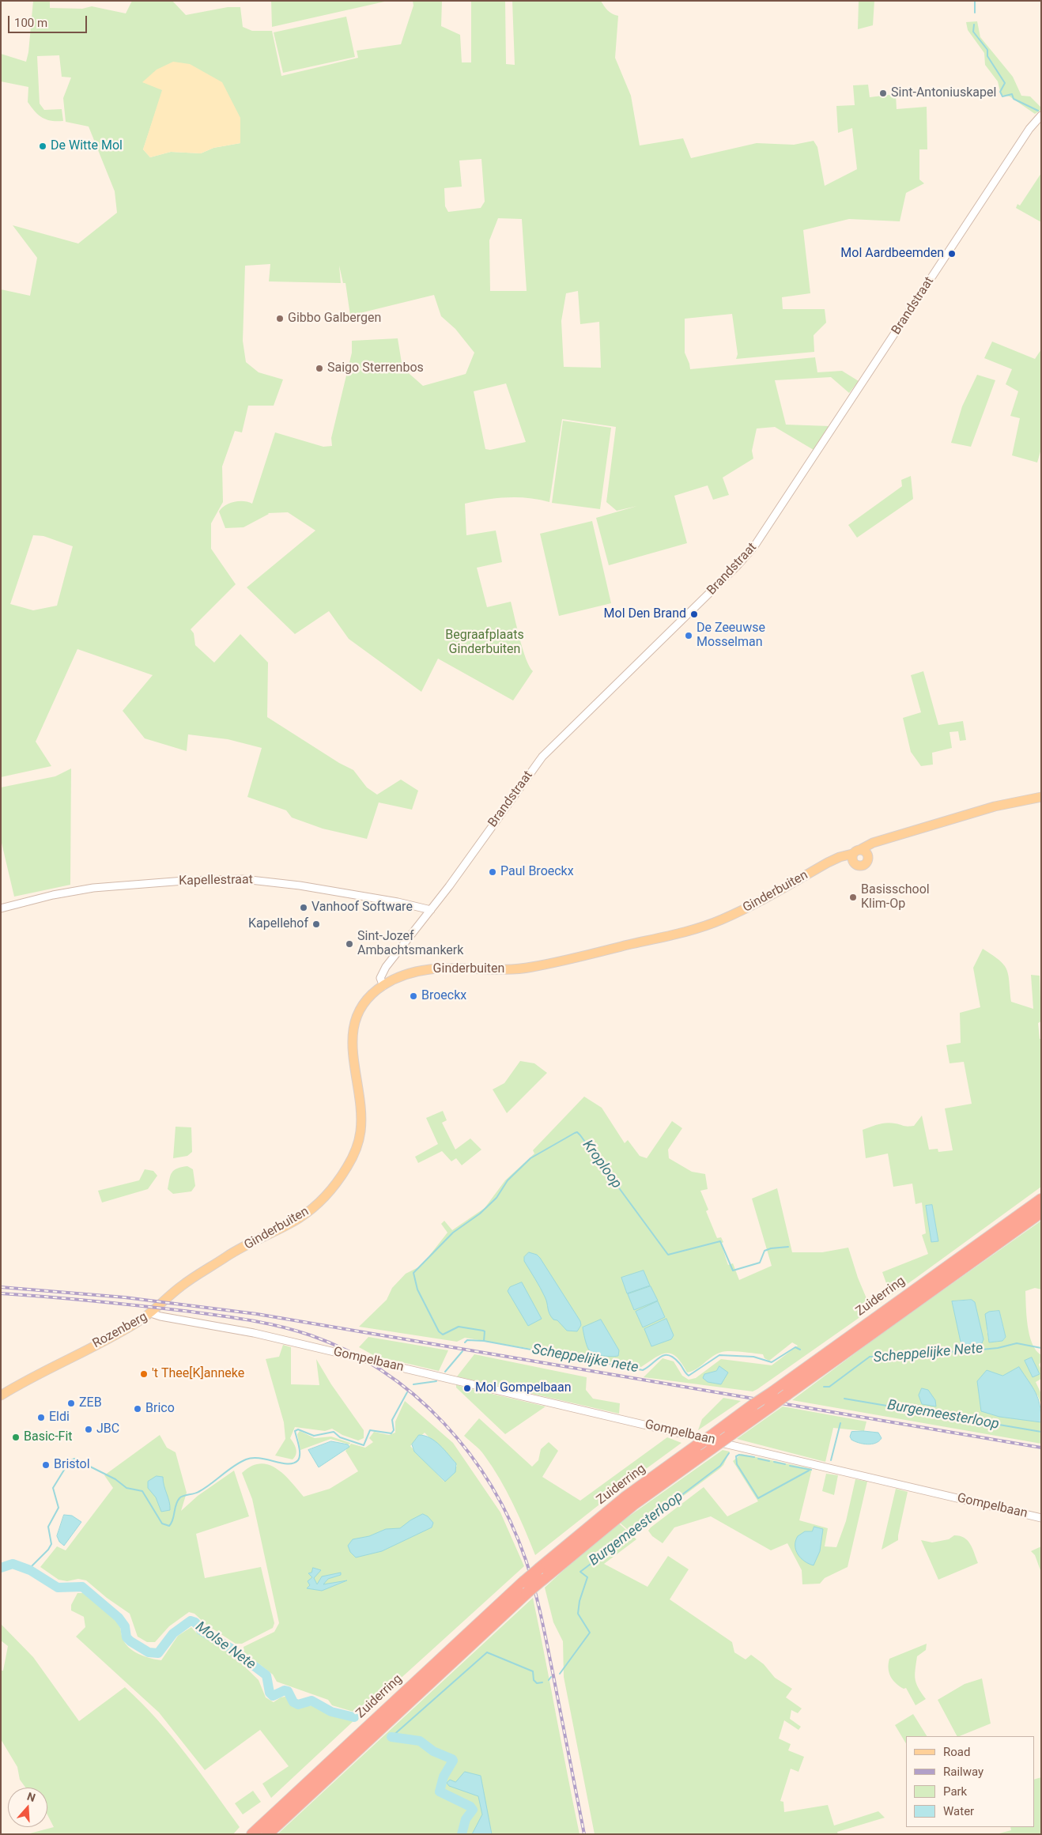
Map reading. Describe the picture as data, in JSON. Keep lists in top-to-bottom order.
{
  "streets": {
    "highway": ["Zuiderring"],
    "main road": ["Ginderbuiten", "Rozenberg"],
    "street": ["Brandstraat", "Kapellestraat", "Gompelbaan"]
  },
  "crossings": [
    ["Brandstraat", "Kapellestraat"],
    ["Brandstraat", "Ginderbuiten"],
    ["Ginderbuiten", "Rozenberg"],
    ["Rozenberg", "Gompelbaan"]
  ],
  "water": [
    "Kroploop",
    "Scheppelijke Nete",
    "Scheppelijke nete",
    "Burgemeesterloop",
    "Molse Nete"
  ],
  "parks": ["Begraafplaats Ginderbuiten"],
  "places": [
    "Sint-Antoniuskapel",
    "De Witte Mol",
    "Mol Aardbeemden",
    "Gibbo Galbergen",
    "Saigo Sterrenbos",
    "Mol Den Brand",
    "De Zeeuwse Mosselman",
    "Paul Broeckx",
    "Basisschool Klim-Op",
    "Vanhoof Software",
    "Kapellehof",
    "Sint-Jozef Ambachtsmankerk",
    "Broeckx",
    "'t Thee[K]anneke",
    "Mol Gompelbaan",
    "ZEB",
    "Brico",
    "Eldi",
    "JBC",
    "Basic-Fit",
    "Bristol"
  ],
  "legend": [
    "Road",
    "Railway",
    "Park",
    "Water"
  ],
  "scale_bar": "100 m",
  "north": "top"
}
